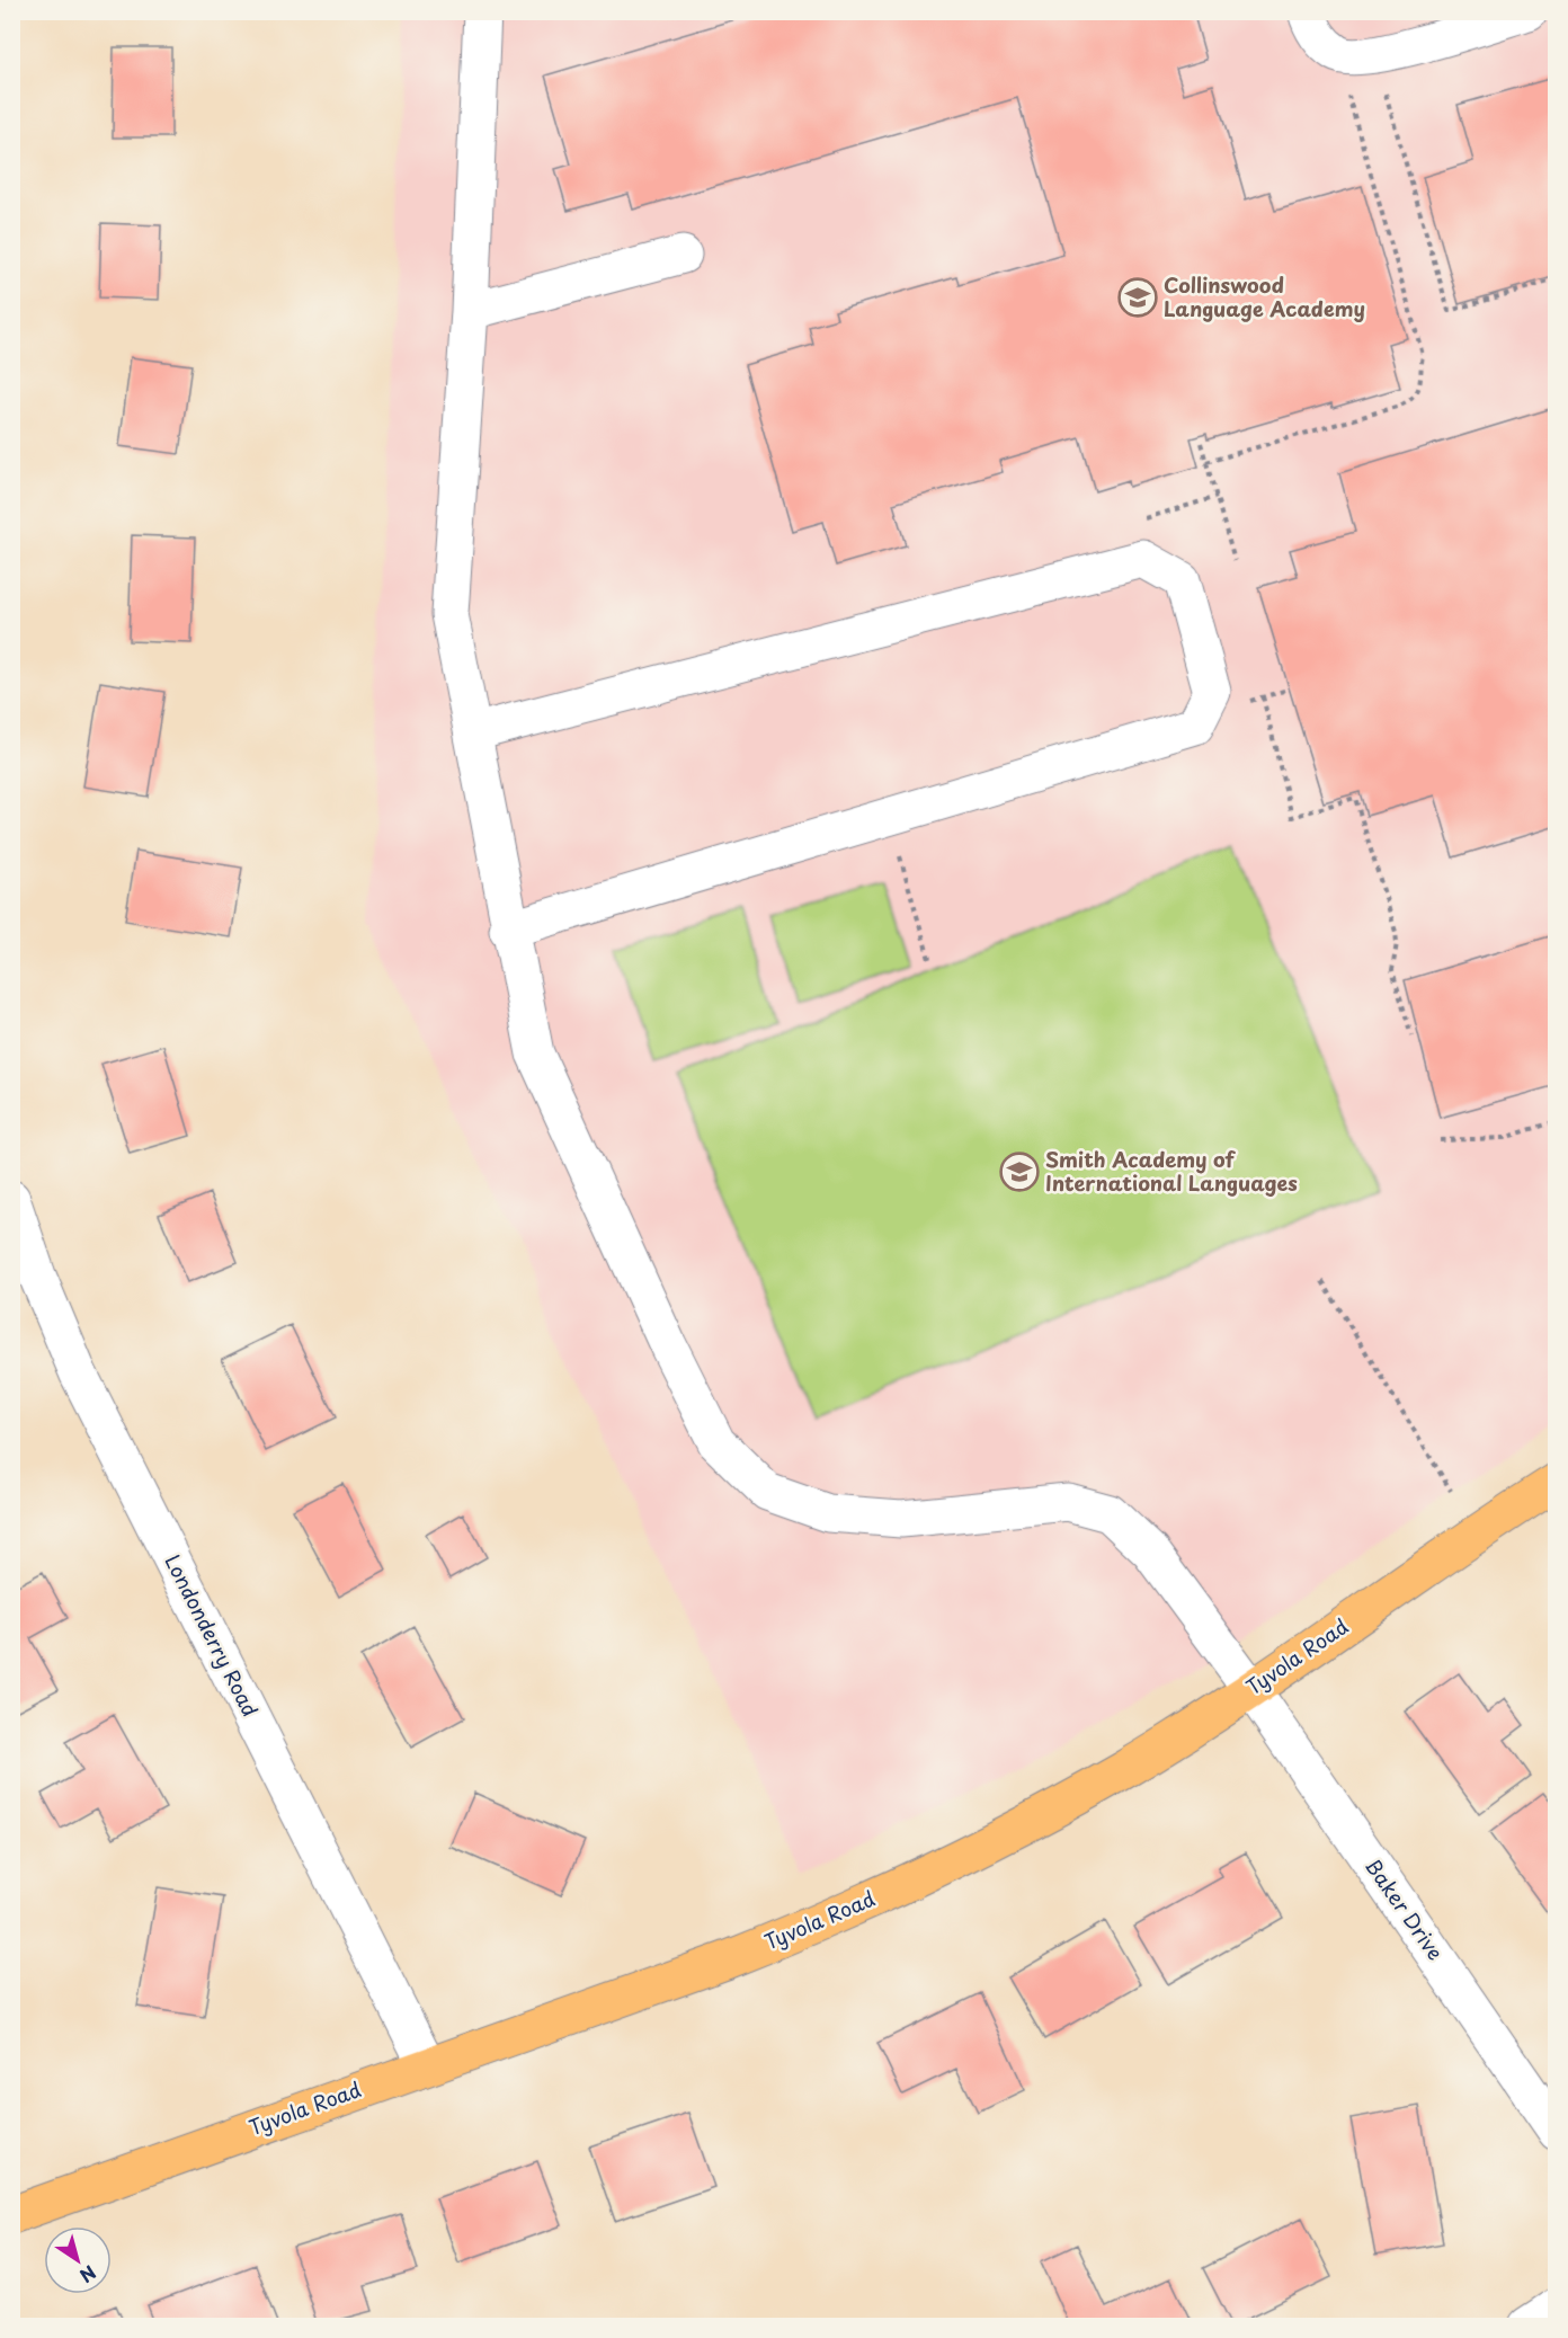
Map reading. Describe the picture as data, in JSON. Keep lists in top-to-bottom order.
{
  "streets": {
    "main road": ["Tyvola Road"],
    "street": ["Londonderry Road", "Baker Drive"]
  },
  "crossings": [
    ["Londonderry Road", "Tyvola Road"],
    ["Tyvola Road", "Baker Drive"]
  ],
  "places": {
    "school or university": ["Collinswood Language Academy", "Smith Academy of International Languages"]
  },
  "north": "bottom right"
}
